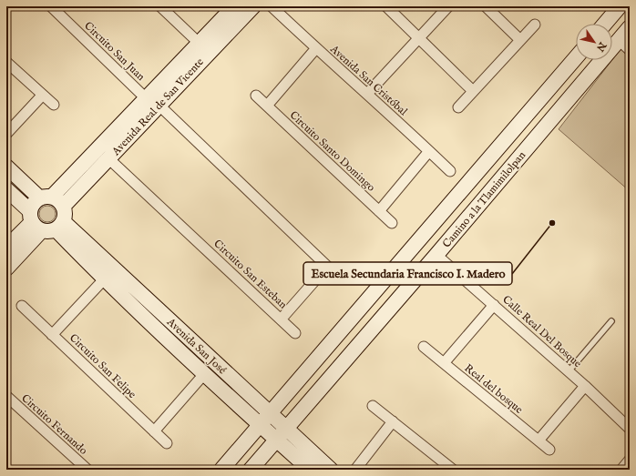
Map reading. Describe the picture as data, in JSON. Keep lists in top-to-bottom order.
{
  "streets": {
    "street": [
      "Circuito San Juan",
      "Avenida San Cristóbal",
      "Avenida Real de San Vicente",
      "Circuito Santo Domingo",
      "Camino a la Tlamimilolpan",
      "Circuito San Esteban",
      "Calle Real Del Bosque",
      "Avenida San José",
      "Circuito San Felipe",
      "Real del bosque",
      "Circuito Fernando"
    ]
  },
  "crossings": [
    ["Circuito San Juan", "Avenida Real de San Vicente"],
    ["Avenida Real de San Vicente", "Circuito San Esteban"],
    ["Avenida Real de San Vicente", "Avenida San José"],
    ["Camino a la Tlamimilolpan", "Calle Real Del Bosque"],
    ["Camino a la Tlamimilolpan", "Avenida San José"]
  ],
  "places": ["Escuela Secundaria Francisco I. Madero"],
  "north": "bottom right"
}
